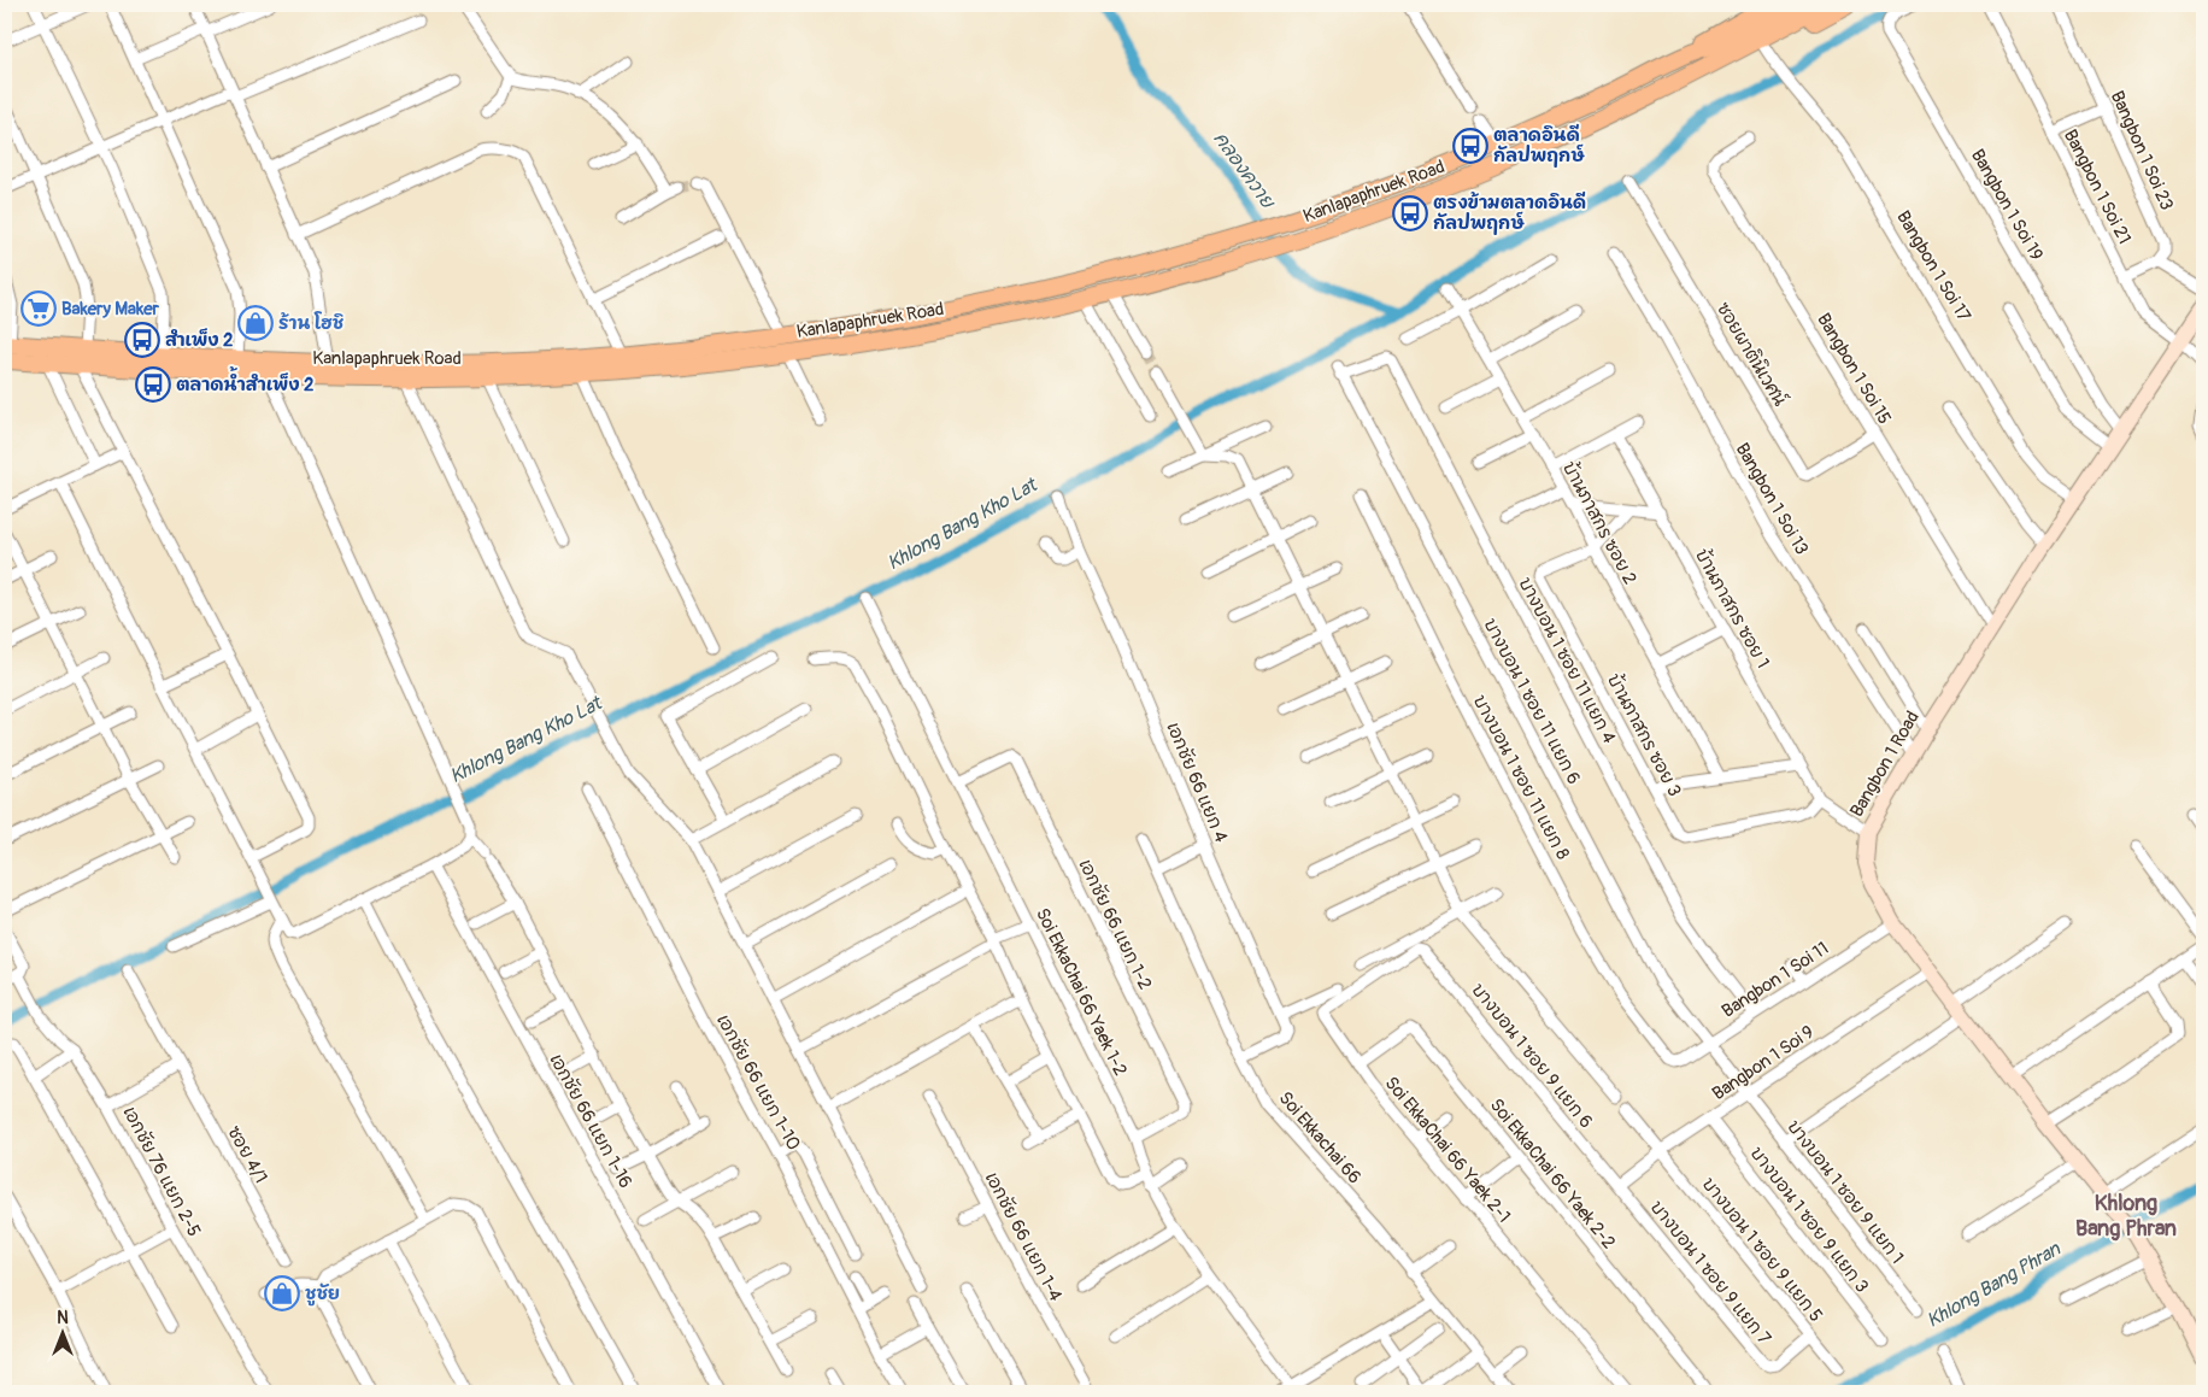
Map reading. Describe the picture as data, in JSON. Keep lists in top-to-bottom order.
{
  "streets": {
    "main road": ["Kanlapaphruek Road", "Bangbon 1 Road"],
    "street": [
      "Bangbon 1 Soi 23",
      "Bangbon 1 Soi 21",
      "Bangbon 1 Soi 19",
      "Bangbon 1 Soi 17",
      "ซอยผาตินิเวศน์",
      "Bangbon 1 Soi 15",
      "Bangbon 1 Soi 13",
      "บ้านภาสกร ซอย 2",
      "บ้านภาสกร ซอย 1",
      "บางบอน 1 ซอย 11 แยก 4",
      "บางบอน 1 ซอย 11 แยก 6",
      "บ้านภาสกร ซอย 3",
      "บางบอน 1 ซอย 11 แยก 8",
      "เอกชัย 66 แยก 4",
      "เอกชัย 66 แยก 1-2",
      "Bangbon 1 Soi 11",
      "Soi EkkaChai 66 Yaek 1-2",
      "บางบอน 1 ซอย 9 แยก 6",
      "Bangbon 1 Soi 9",
      "เอกชัย 66 แยก 1-10",
      "เอกชัย 66 แยก 1-16",
      "Soi Ekkachai 66",
      "Soi EkkaChai 66 Yaek 2-1",
      "ซอย 4/1",
      "เอกชัย 76 แยก 2-5",
      "Soi EkkaChai 66 Yaek 2-2",
      "บางบอน 1 ซอย 9 แยก 1",
      "บางบอน 1 ซอย 9 แยก 3",
      "เอกชัย 66 แยก 1-4",
      "บางบอน 1 ซอย 9 แยก 5",
      "บางบอน 1 ซอย 9 แยก 7"
    ]
  },
  "crossings": [
    ["Bangbon 1 Soi 21", "Bangbon 1 Road"],
    ["Kanlapaphruek Road", "Bangbon 1 Soi 17"],
    ["Bangbon 1 Soi 19", "Bangbon 1 Road"],
    ["Bangbon 1 Soi 17", "Bangbon 1 Road"],
    ["ซอยผาตินิเวศน์", "Bangbon 1 Soi 15"],
    ["Bangbon 1 Soi 15", "Bangbon 1 Road"],
    ["Bangbon 1 Soi 13", "Bangbon 1 Road"],
    ["บ้านภาสกร ซอย 2", "บ้านภาสกร ซอย 3"],
    ["บ้านภาสกร ซอย 1", "บ้านภาสกร ซอย 3"],
    ["บางบอน 1 ซอย 11 แยก 4", "บางบอน 1 ซอย 11 แยก 6"],
    ["บางบอน 1 ซอย 11 แยก 4", "Bangbon 1 Soi 11"],
    ["บางบอน 1 ซอย 11 แยก 6", "Bangbon 1 Soi 11"],
    ["บางบอน 1 ซอย 11 แยก 6", "Bangbon 1 Soi 9"],
    ["บางบอน 1 ซอย 11 แยก 6", "บางบอน 1 ซอย 9 แยก 1"],
    ["Bangbon 1 Road", "Bangbon 1 Soi 11"],
    ["Bangbon 1 Road", "Bangbon 1 Soi 9"],
    ["บางบอน 1 ซอย 11 แยก 8", "Bangbon 1 Soi 11"],
    ["เอกชัย 66 แยก 4", "Soi Ekkachai 66"],
    ["เอกชัย 66 แยก 1-2", "Soi EkkaChai 66 Yaek 1-2"],
    ["บางบอน 1 ซอย 9 แยก 6", "Bangbon 1 Soi 9"],
    ["บางบอน 1 ซอย 9 แยก 6", "Soi EkkaChai 66 Yaek 2-1"],
    ["บางบอน 1 ซอย 9 แยก 6", "บางบอน 1 ซอย 9 แยก 7"],
    ["Bangbon 1 Soi 9", "บางบอน 1 ซอย 9 แยก 1"],
    ["Bangbon 1 Soi 9", "บางบอน 1 ซอย 9 แยก 3"],
    ["Bangbon 1 Soi 9", "บางบอน 1 ซอย 9 แยก 5"],
    ["Bangbon 1 Soi 9", "บางบอน 1 ซอย 9 แยก 7"],
    ["Soi EkkaChai 66 Yaek 2-1", "Soi EkkaChai 66 Yaek 2-2"],
    ["บางบอน 1 ซอย 9 แยก 5", "บางบอน 1 ซอย 9 แยก 7"]
  ],
  "districts": ["Khlong Bang Phran"],
  "water": ["คลองควาย", "Khlong Bang Kho Lat", "Khlong Bang Phran"],
  "places": {
    "bus stop": [
      "ตลาดอินดี กัลปพฤกษ์",
      "ตรงข้ามตลาดอินดี กัลปพฤกษ์",
      "สำเพ็ง 2",
      "ตลาดน้ำสำเพ็ง 2"
    ],
    "supermarket": ["Bakery Maker"],
    "shop": ["ร้าน โฮชิ", "ชูชัย"]
  },
  "north": "top"
}
